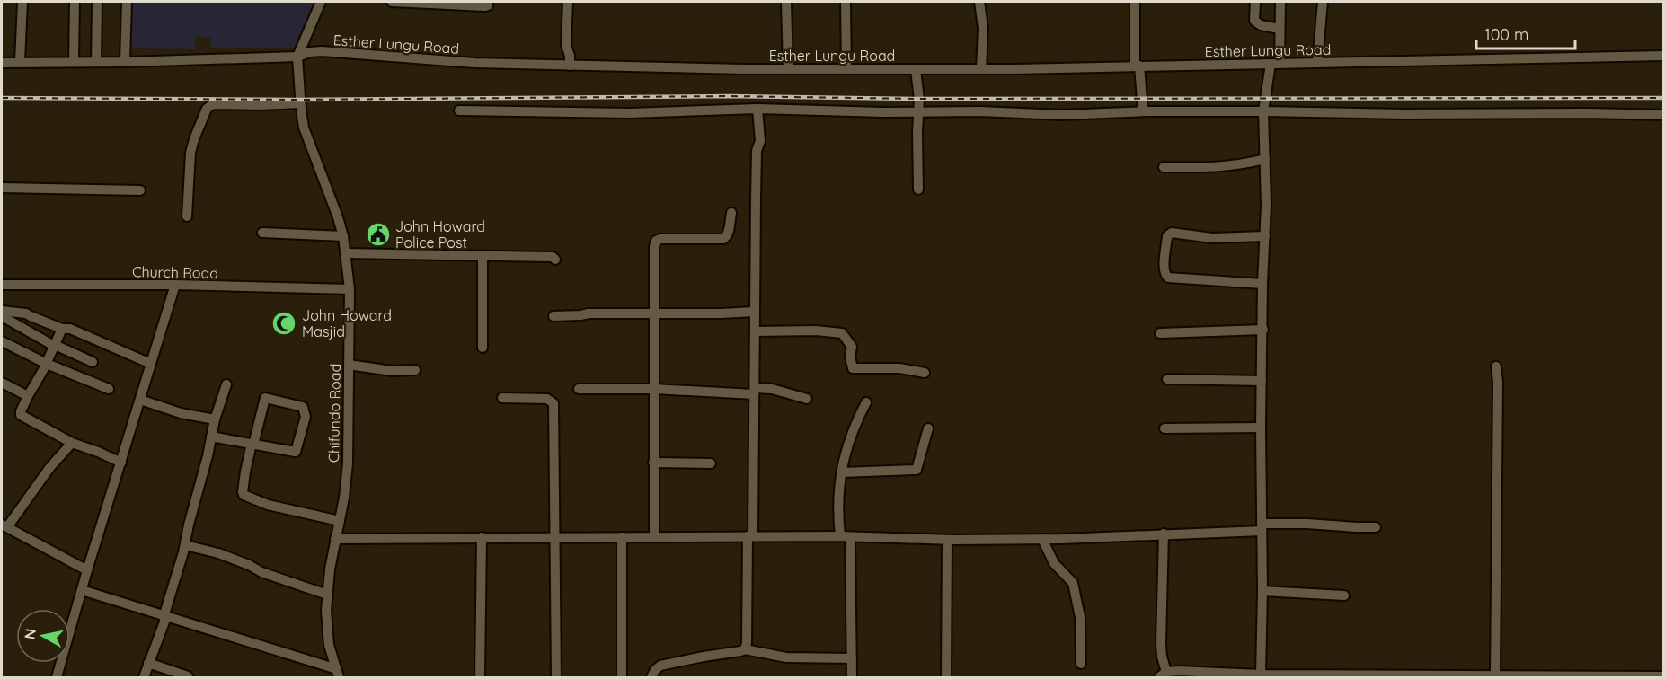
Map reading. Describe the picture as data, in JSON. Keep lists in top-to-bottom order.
{
  "streets": {
    "street": ["Esther Lungu Road", "Church Road", "Chifundo Road"]
  },
  "crossings": [
    ["Esther Lungu Road", "Chifundo Road"],
    ["Church Road", "Chifundo Road"]
  ],
  "places": {
    "public building": ["John Howard Police Post"],
    "mosque": ["John Howard Masjid"]
  },
  "scale_bar": "100 m",
  "north": "left"
}
